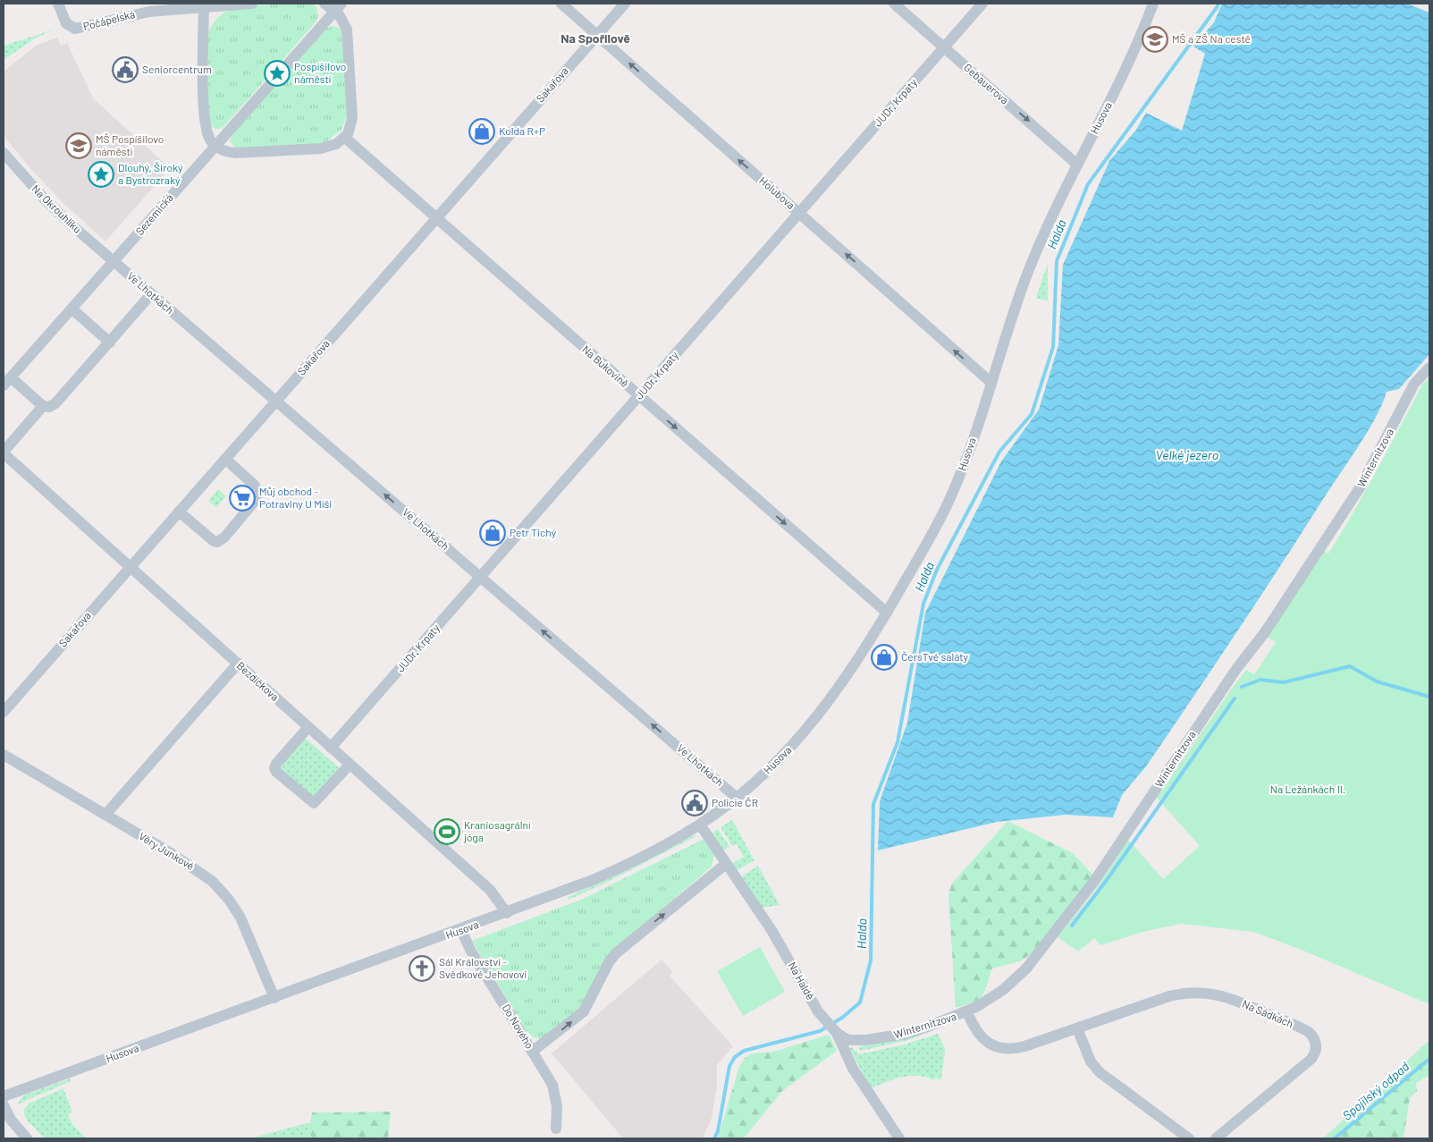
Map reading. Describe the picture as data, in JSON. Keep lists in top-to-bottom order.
{
  "streets": {
    "street": [
      "Počápelská",
      "Gebauerova",
      "Sakařova",
      "JUDr. Krpaty",
      "Husova",
      "Holubova",
      "Na Okrouhlíku",
      "Sezemická",
      "Ve Lhotkách",
      "Na Bukovině",
      "Winternitzova",
      "Bezdíčkova",
      "Věry Junkové",
      "Na Haldě",
      "Na Sádkách",
      "Do Nového"
    ]
  },
  "crossings": [
    ["Gebauerova", "JUDr. Krpaty"],
    ["Gebauerova", "Husova"],
    ["Sakařova", "Holubova"],
    ["Sakařova", "Ve Lhotkách"],
    ["Sakařova", "Na Bukovině"],
    ["Sakařova", "Bezdíčkova"],
    ["JUDr. Krpaty", "Holubova"],
    ["JUDr. Krpaty", "Ve Lhotkách"],
    ["JUDr. Krpaty", "Na Bukovině"],
    ["JUDr. Krpaty", "Bezdíčkova"],
    ["Husova", "Holubova"],
    ["Husova", "Ve Lhotkách"],
    ["Husova", "Na Bukovině"],
    ["Husova", "Bezdíčkova"],
    ["Husova", "Věry Junkové"],
    ["Husova", "Na Haldě"],
    ["Husova", "Do Nového"],
    ["Na Okrouhlíku", "Sezemická"],
    ["Na Okrouhlíku", "Ve Lhotkách"],
    ["Sezemická", "Ve Lhotkách"],
    ["Winternitzova", "Na Haldě"],
    ["Winternitzova", "Na Sádkách"]
  ],
  "one_way": [
    "Gebauerova",
    "Holubova",
    "Ve Lhotkách",
    "Na Bukovině"
  ],
  "districts": ["Na Spořilově"],
  "water": ["Halda", "Velké jezero", "Spojilský odpad"],
  "parks": ["Na Ležánkách II."],
  "places": {
    "school or university": ["MŠ a ZŠ Na cestě", "MŠ Pospíšilovo náměstí"],
    "public building": ["Seniorcentrum", "Policie ČR"],
    "place": ["Pospíšilovo náměstí", "Dlouhý, Široký a Bystrozraký"],
    "shop": ["Kolda R+P", "Petr Tichý", "ČersTvé saláty"],
    "supermarket": ["Můj obchod - Potraviny U Míši"],
    "sports": ["Kraniosagrální jóga"],
    "church": ["Sál Království - Svědkové Jehovovi"]
  }
}
